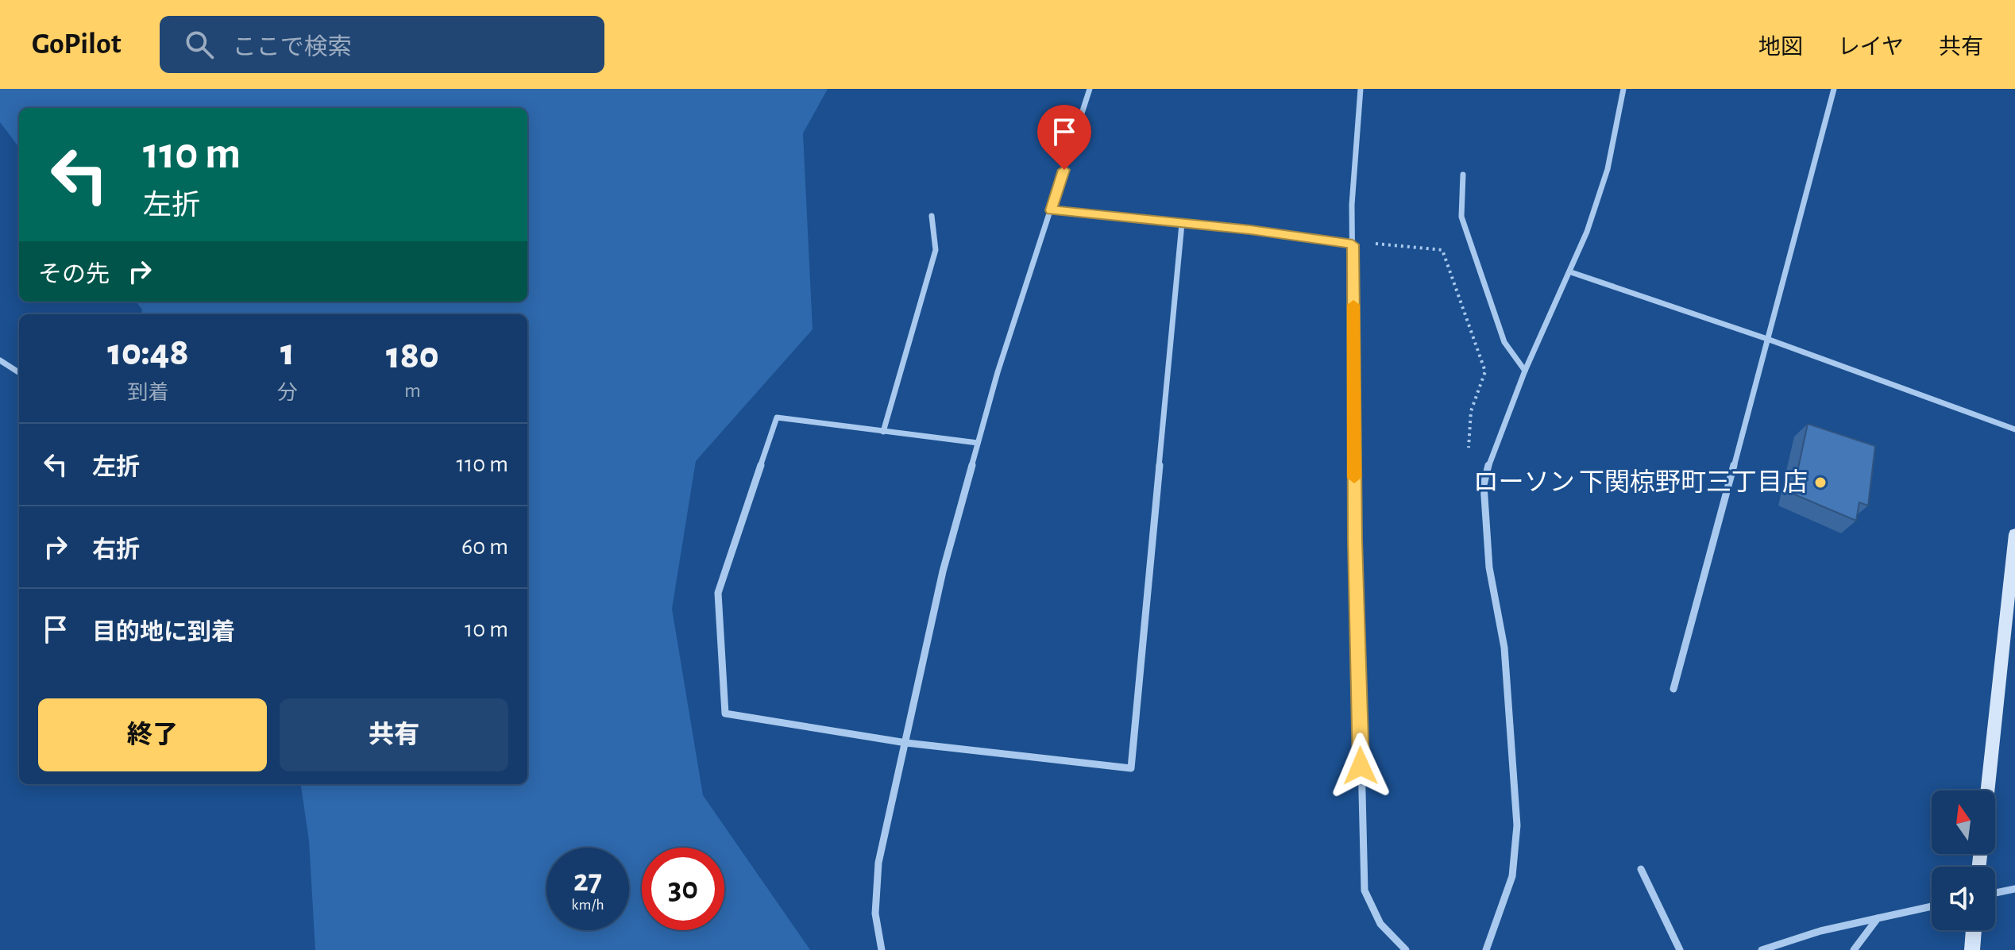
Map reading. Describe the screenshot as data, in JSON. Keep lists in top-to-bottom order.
{
  "places": ["ローソン 下関椋野町三丁目店"],
  "north": "top",
  "page": {
    "header": "GoPilot",
    "search": "ここで検索",
    "nav": ["地図", "レイヤ", "共有"],
    "turn": ["110 m", "左折"],
    "then": "その先",
    "eta": [
      "10:48",
      "到着",
      "1",
      "分",
      "180",
      "m"
    ],
    "list": [
      {
        "name": "左折",
        "value": "110 m"
      },
      {
        "name": "右折",
        "value": "60 m"
      },
      {
        "name": "目的地に到着",
        "value": "10 m"
      }
    ],
    "buttons": ["終了", "共有"],
    "speed": "27 km/h",
    "limit": "30"
  }
}
